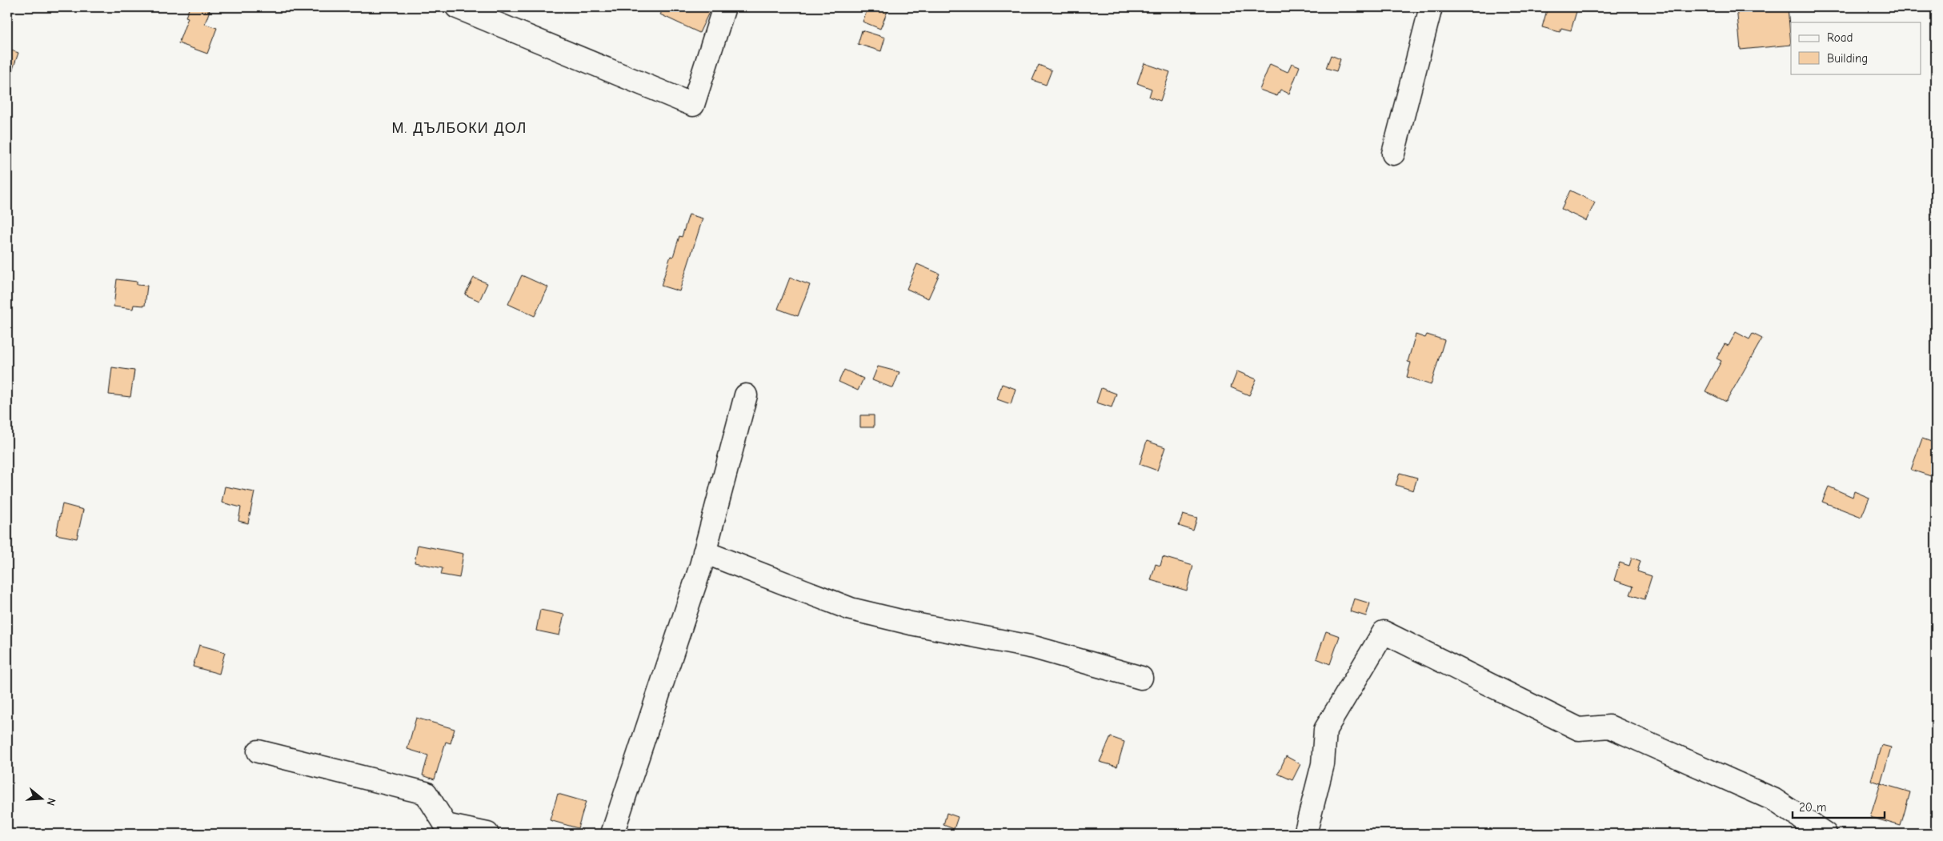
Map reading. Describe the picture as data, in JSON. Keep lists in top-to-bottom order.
{
  "districts": ["М. ДЪЛБОКИ ДОЛ"],
  "legend": ["Road", "Building"],
  "scale_bar": "20 m",
  "north": "right"
}
